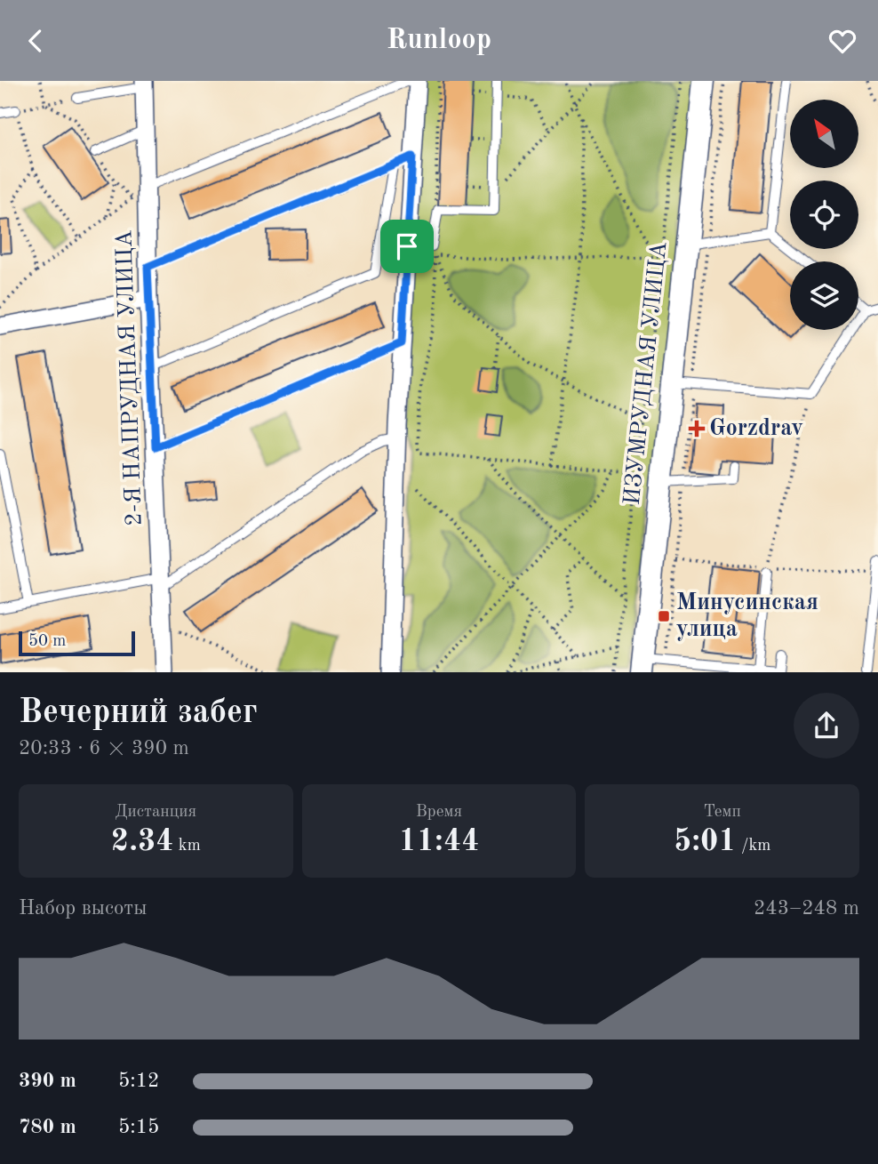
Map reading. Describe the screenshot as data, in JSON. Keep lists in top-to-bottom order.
{
  "streets": {
    "street": ["ИЗУМРУДНАЯ УЛИЦА", "2-Я НАПРУДНАЯ УЛИЦА"]
  },
  "places": {
    "health": ["Gorzdrav"],
    "transit": ["Минусинская улица"]
  },
  "scale_bar": "50 m",
  "north": "top left",
  "page": {
    "header": "Runloop",
    "scale": "50 m",
    "heading": ["Вечерний забег", "20:33 · 6 × 390 m"],
    "stats": [
      ["Дистанция", "2.34 km"],
      ["Время", "11:44"],
      ["Темп", "5:01 /km"]
    ],
    "chart": ["Набор высоты", "243–248 m"],
    "list": [
      {
        "name": "390 m",
        "note": "5:12"
      },
      {
        "name": "780 m",
        "note": "5:15"
      }
    ]
  }
}
